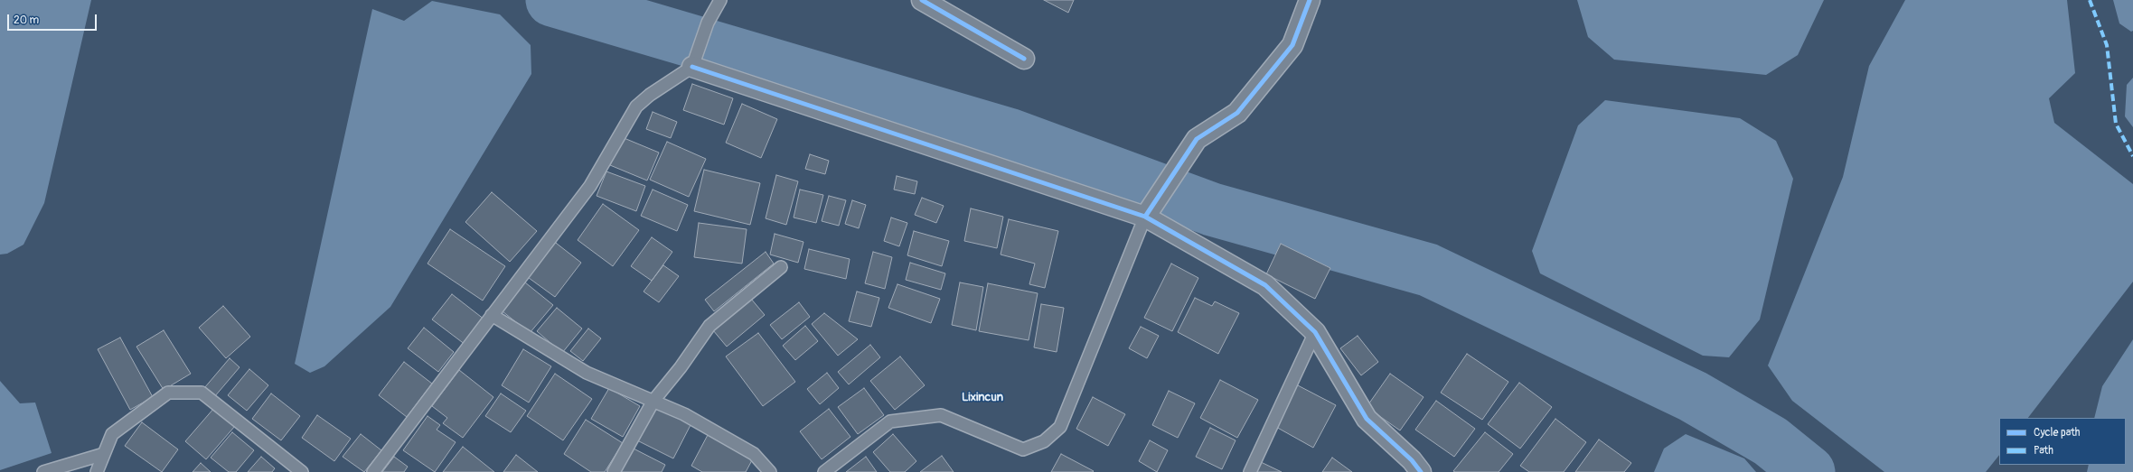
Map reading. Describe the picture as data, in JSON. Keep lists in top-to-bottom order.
{
  "districts": ["Lixincun"],
  "legend": ["Cycle path", "Path"],
  "scale_bar": "20 m"
}
